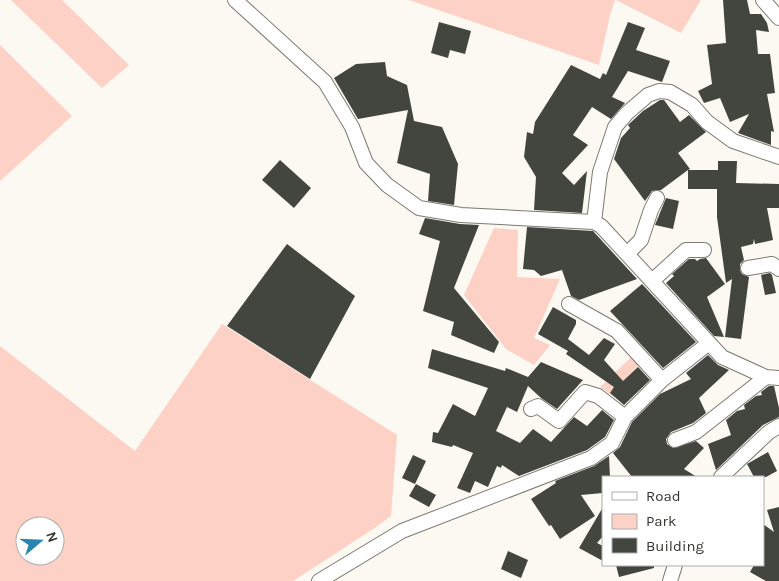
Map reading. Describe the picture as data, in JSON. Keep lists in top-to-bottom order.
{
  "legend": ["Road", "Park", "Building"],
  "north": "right"
}
